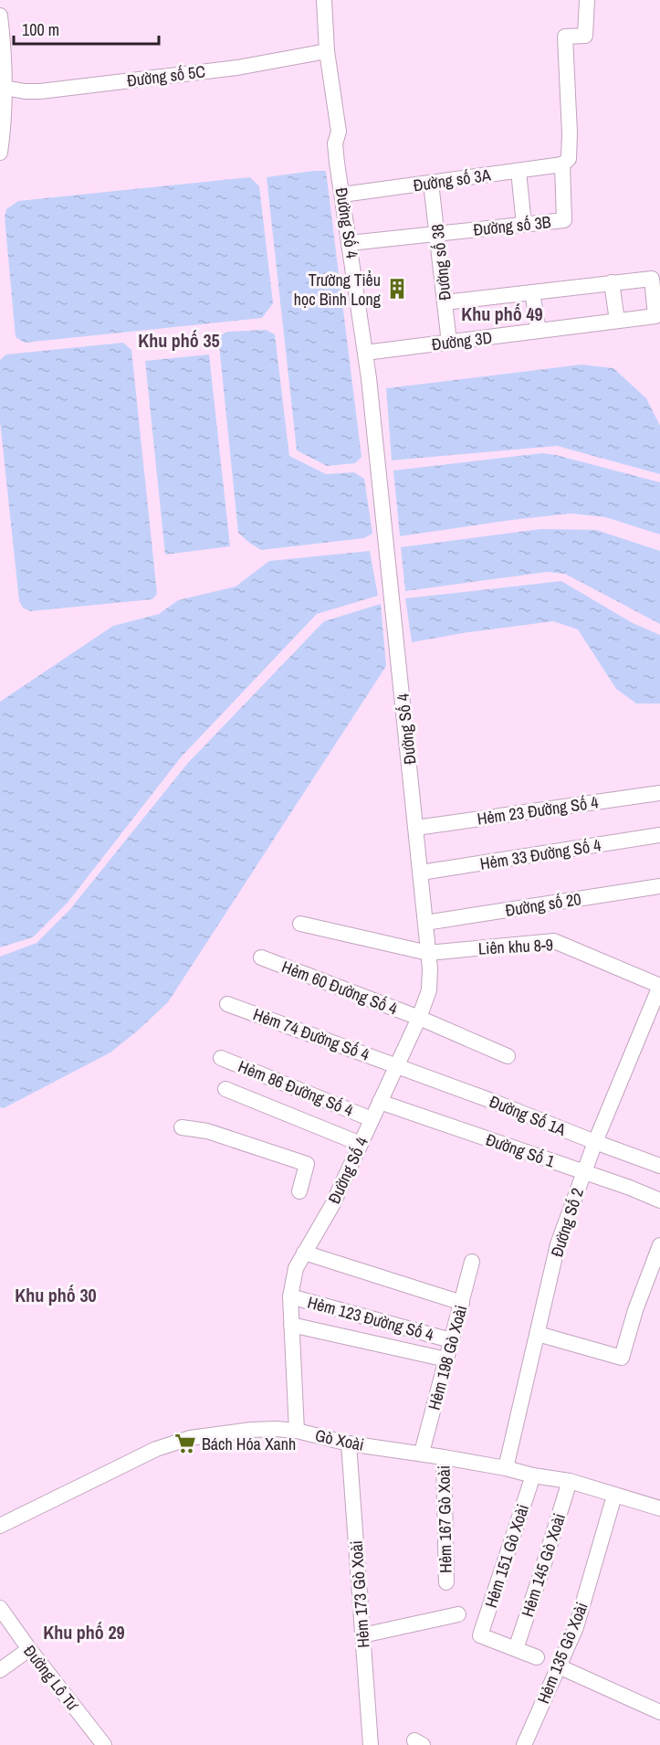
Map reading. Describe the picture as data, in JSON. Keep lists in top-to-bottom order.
{
  "streets": {
    "street": [
      "Đường số 5C",
      "Đường số 3A",
      "Đường Số 4",
      "Đường số 3B",
      "Đường số 38",
      "Đường 3D",
      "Hẻm 23 Đường Số 4",
      "Hẻm 33 Đường Số 4",
      "Đường số 20",
      "Liên khu 8-9",
      "Hẻm 60 Đường Số 4",
      "Hẻm 74 Đường Số 4",
      "Hẻm 86 Đường Số 4",
      "Đường Số 1A",
      "Đường Số 1",
      "Đường Số 2",
      "Hẻm 123 Đường Số 4",
      "Hẻm 198 Gò Xoài",
      "Gò Xoài",
      "Hẻm 167 Gò Xoài",
      "Hẻm 151 Gò Xoài",
      "Hẻm 145 Gò Xoài",
      "Hẻm 173 Gò Xoài",
      "Hẻm 135 Gò Xoài",
      "Đường Lô Tư"
    ]
  },
  "crossings": [
    ["Đường số 5C", "Đường Số 4"],
    ["Đường số 3A", "Đường Số 4"],
    ["Đường số 3A", "Đường số 3B"],
    ["Đường số 3A", "Đường số 38"],
    ["Đường Số 4", "Đường số 3B"],
    ["Đường Số 4", "Đường 3D"],
    ["Đường Số 4", "Hẻm 23 Đường Số 4"],
    ["Đường Số 4", "Hẻm 33 Đường Số 4"],
    ["Đường Số 4", "Đường số 20"],
    ["Đường Số 4", "Liên khu 8-9"],
    ["Đường Số 4", "Hẻm 60 Đường Số 4"],
    ["Đường Số 4", "Hẻm 74 Đường Số 4"],
    ["Đường Số 4", "Hẻm 86 Đường Số 4"],
    ["Đường Số 4", "Đường Số 1A"],
    ["Đường Số 4", "Đường Số 1"],
    ["Đường Số 4", "Hẻm 123 Đường Số 4"],
    ["Đường Số 4", "Gò Xoài"],
    ["Đường số 3B", "Đường số 38"],
    ["Đường số 38", "Đường 3D"],
    ["Liên khu 8-9", "Đường Số 2"],
    ["Hẻm 74 Đường Số 4", "Đường Số 1A"],
    ["Đường Số 1A", "Đường Số 2"],
    ["Đường Số 1", "Đường Số 2"],
    ["Đường Số 2", "Gò Xoài"],
    ["Hẻm 123 Đường Số 4", "Hẻm 198 Gò Xoài"],
    ["Hẻm 198 Gò Xoài", "Gò Xoài"],
    ["Gò Xoài", "Hẻm 167 Gò Xoài"],
    ["Gò Xoài", "Hẻm 151 Gò Xoài"],
    ["Gò Xoài", "Hẻm 145 Gò Xoài"],
    ["Gò Xoài", "Hẻm 173 Gò Xoài"],
    ["Gò Xoài", "Hẻm 135 Gò Xoài"],
    ["Hẻm 151 Gò Xoài", "Hẻm 145 Gò Xoài"]
  ],
  "districts": [
    "Khu phố 49",
    "Khu phố 35",
    "Khu phố 30",
    "Khu phố 29"
  ],
  "places": {
    "building": ["Trường Tiểu học Bình Long"],
    "supermarket": ["Bách Hóa Xanh"]
  },
  "scale_bar": "100 m"
}
